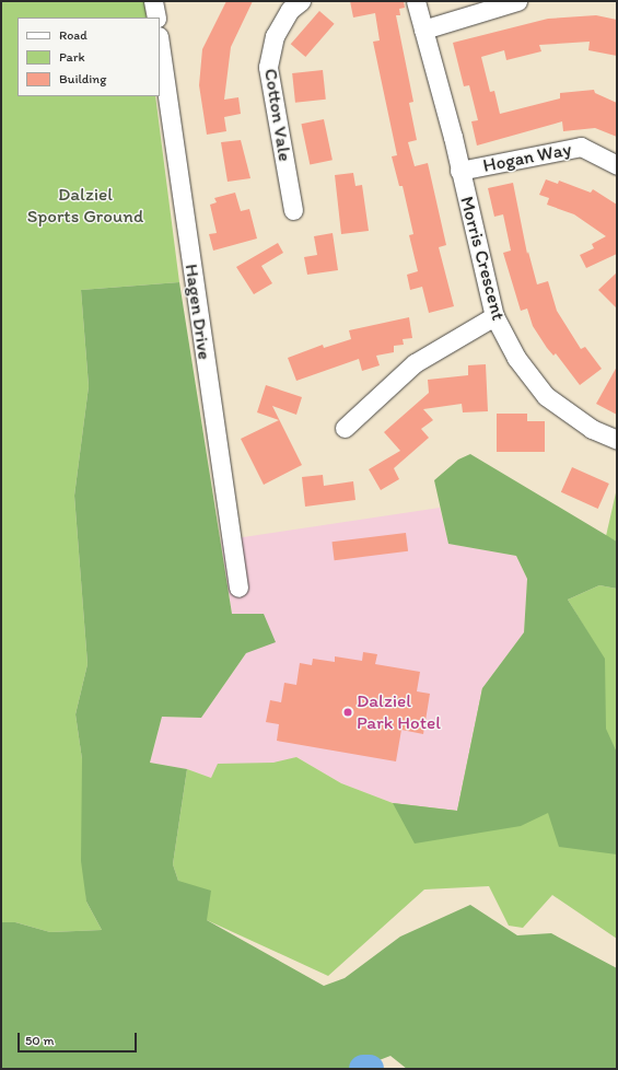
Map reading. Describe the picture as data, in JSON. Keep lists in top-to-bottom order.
{
  "streets": {
    "street": [
      "Cotton Vale",
      "Hogan Way",
      "Morris Crescent",
      "Hagen Drive"
    ]
  },
  "crossings": [
    ["Hogan Way", "Morris Crescent"]
  ],
  "parks": ["Dalziel Sports Ground"],
  "places": ["Dalziel Park Hotel"],
  "legend": ["Road", "Park", "Building"],
  "scale_bar": "50 m"
}
